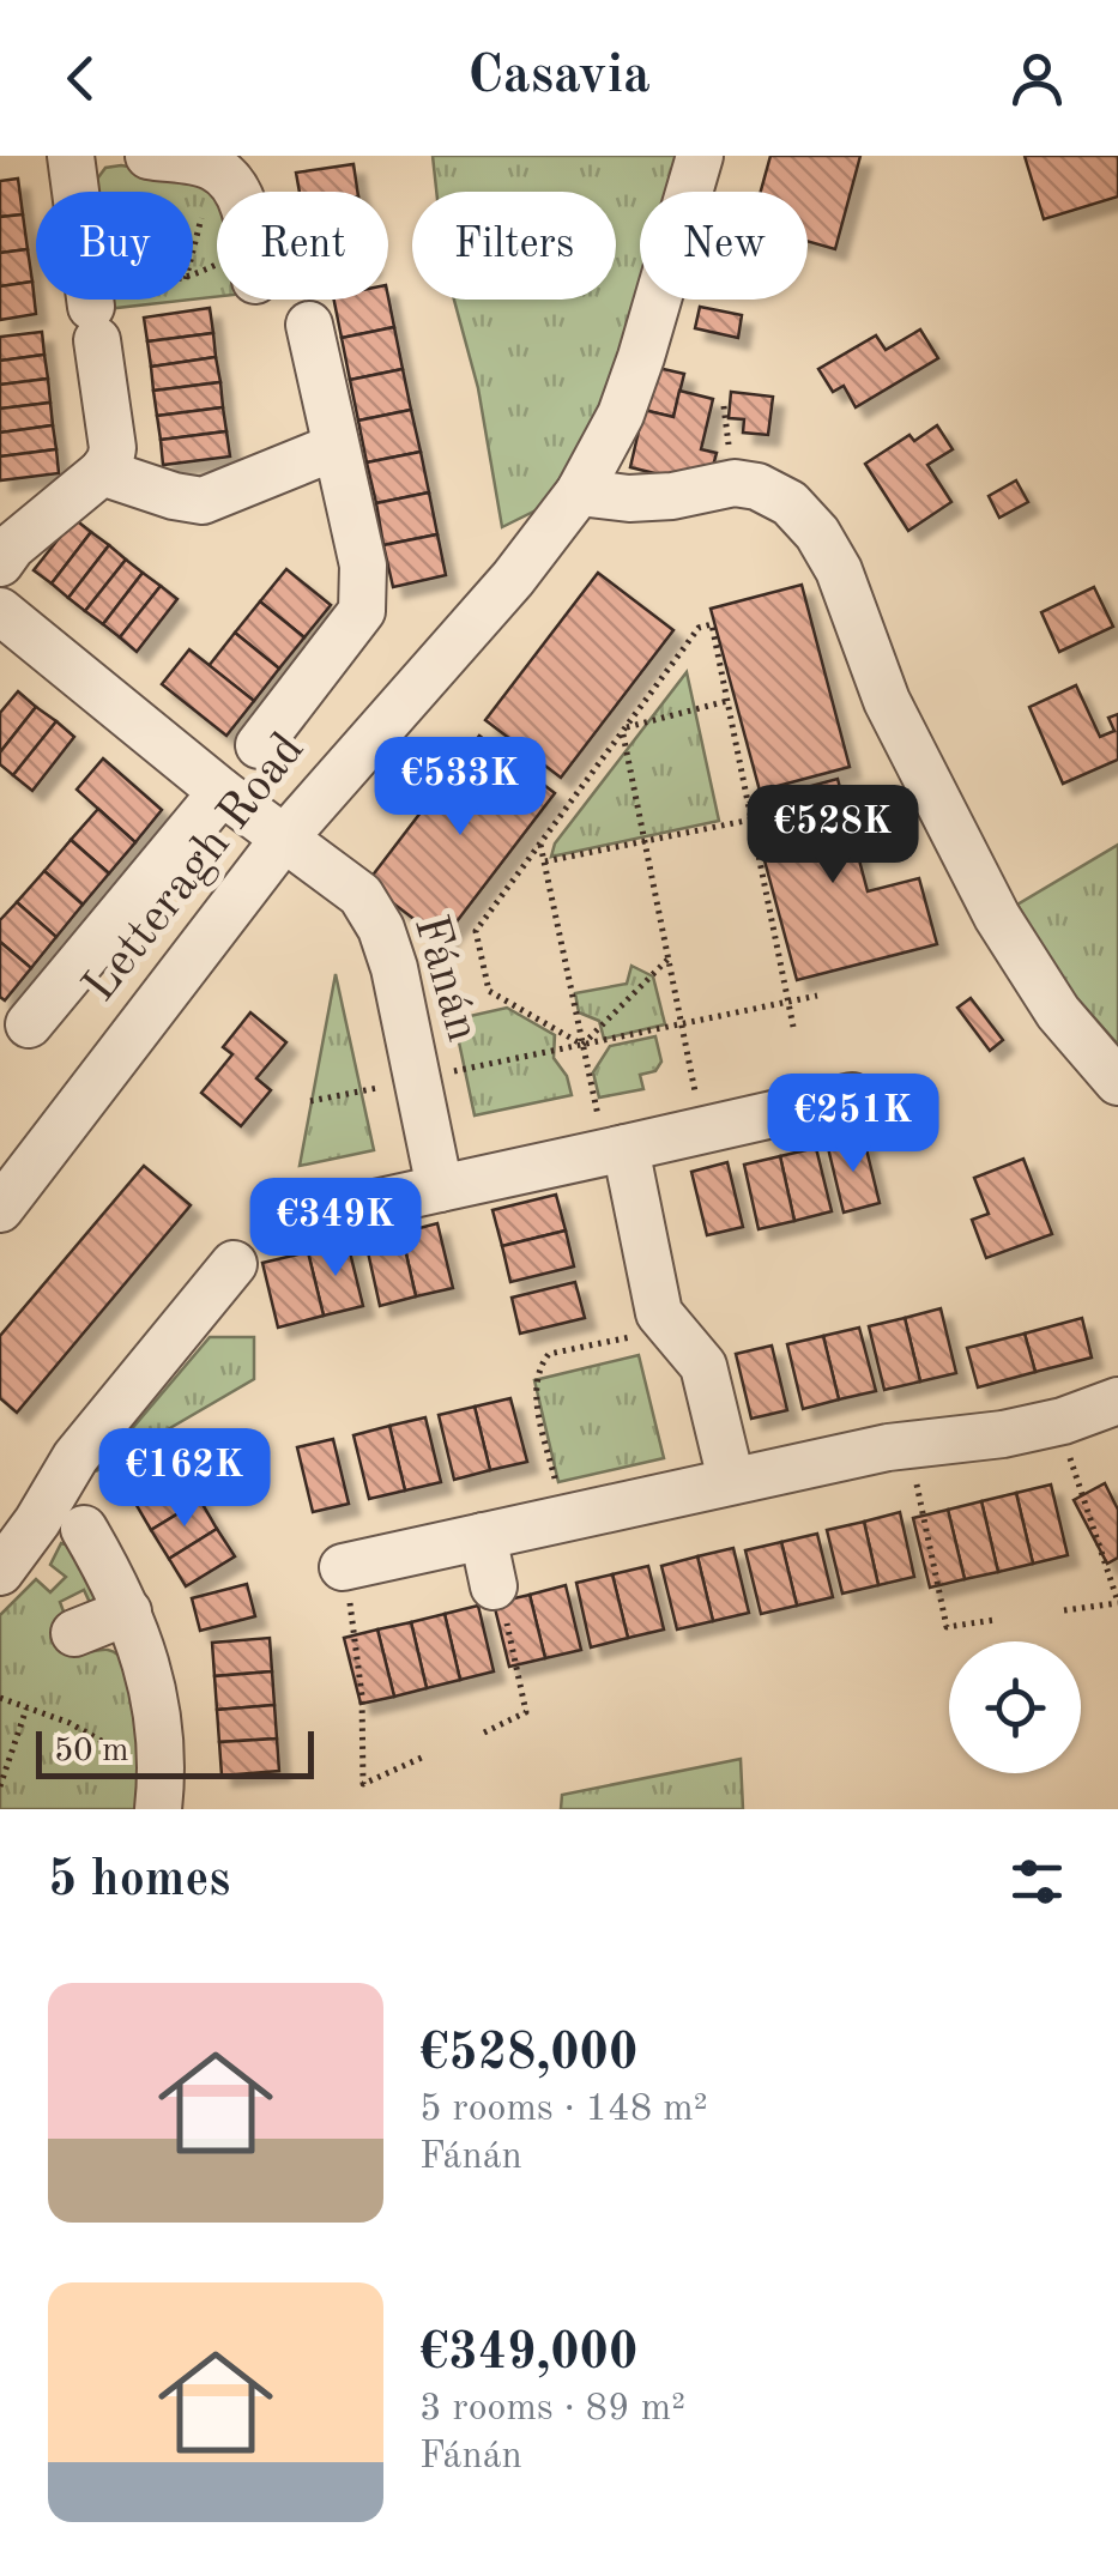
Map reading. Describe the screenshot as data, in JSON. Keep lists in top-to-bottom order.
{
  "streets": {
    "street": ["Letteragh Road", "Fánán"]
  },
  "crossings": [
    ["Letteragh Road", "Fánán"]
  ],
  "scale_bar": "50 m",
  "page": {
    "header": "Casavia",
    "chip": [
      "Buy",
      "Rent",
      "Filters",
      "New"
    ],
    "price": [
      "€533K",
      "€528K",
      "€251K",
      "€349K",
      "€162K"
    ],
    "scale": "50 m",
    "heading": "5 homes",
    "list": [
      {
        "name": "€528,000",
        "note": "5 rooms · 148 m² · Fánán"
      },
      {
        "name": "€349,000",
        "note": "3 rooms · 89 m² · Fánán"
      }
    ]
  }
}
